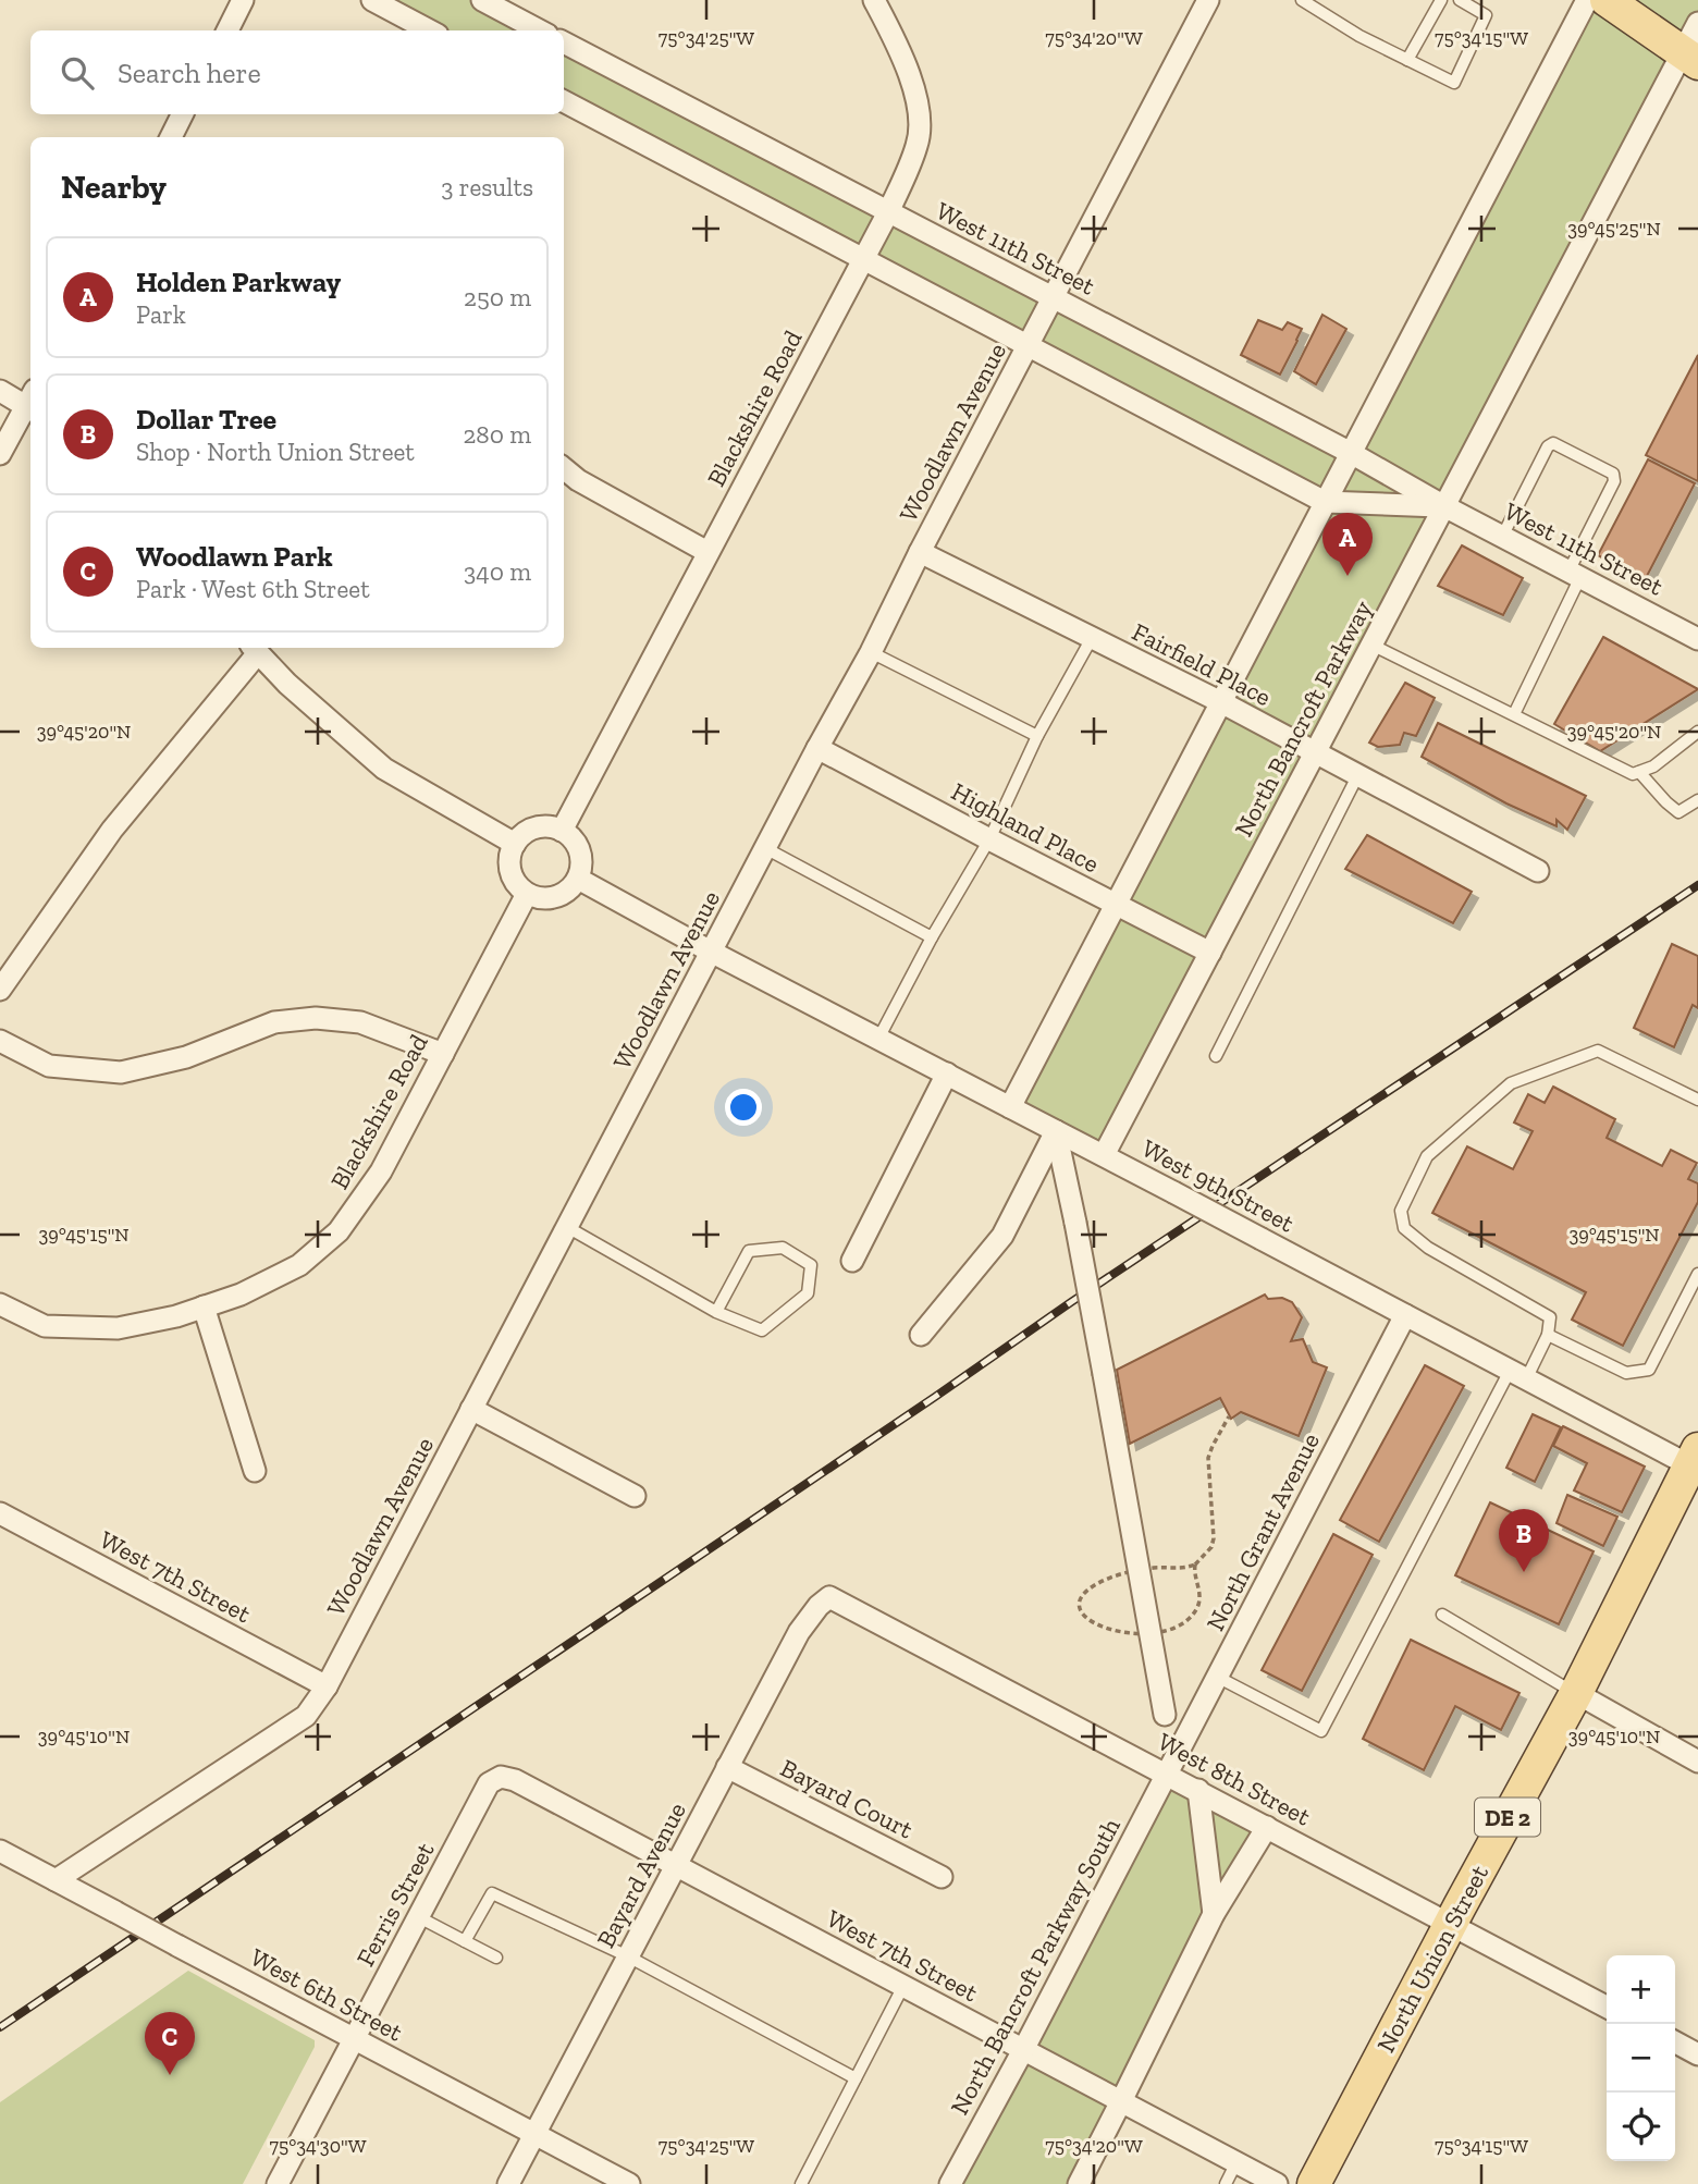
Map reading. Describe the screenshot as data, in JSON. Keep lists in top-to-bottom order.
{
  "streets": {
    "main road": ["DE 2", "North Union Street"],
    "street": [
      "West 11th Street",
      "Blackshire Road",
      "Woodlawn Avenue",
      "Fairfield Place",
      "North Bancroft Parkway",
      "Highland Place",
      "West 9th Street",
      "North Grant Avenue",
      "West 7th Street",
      "West 8th Street",
      "Bayard Court",
      "Bayard Avenue",
      "Ferris Street",
      "North Bancroft Parkway South",
      "West 6th Street"
    ]
  },
  "crossings": [
    ["West 11th Street", "Blackshire Road"],
    ["West 11th Street", "Woodlawn Avenue"],
    ["West 11th Street", "North Bancroft Parkway"],
    ["Blackshire Road", "West 9th Street"],
    ["Woodlawn Avenue", "Fairfield Place"],
    ["Woodlawn Avenue", "Highland Place"],
    ["Woodlawn Avenue", "West 9th Street"],
    ["Woodlawn Avenue", "West 7th Street"],
    ["Woodlawn Avenue", "West 6th Street"],
    ["Fairfield Place", "North Bancroft Parkway"],
    ["North Bancroft Parkway", "Highland Place"],
    ["North Bancroft Parkway", "West 9th Street"],
    ["West 9th Street", "North Grant Avenue"],
    ["West 9th Street", "North Union Street"],
    ["North Grant Avenue", "West 8th Street"],
    ["North Grant Avenue", "North Bancroft Parkway South"],
    ["West 7th Street", "Bayard Avenue"],
    ["West 7th Street", "Ferris Street"],
    ["West 7th Street", "North Bancroft Parkway South"],
    ["West 8th Street", "Bayard Avenue"],
    ["West 8th Street", "North Union Street"],
    ["West 8th Street", "North Bancroft Parkway South"],
    ["Bayard Court", "Bayard Avenue"],
    ["Bayard Avenue", "West 6th Street"],
    ["Ferris Street", "West 6th Street"]
  ],
  "page": {
    "search": "Search here",
    "heading": ["Nearby", "3 results"],
    "list": [
      {
        "mark": "A",
        "name": "Holden Parkway",
        "note": "Park",
        "value": "250 m"
      },
      {
        "mark": "B",
        "name": "Dollar Tree",
        "note": "Shop · North Union Street",
        "value": "280 m"
      },
      {
        "mark": "C",
        "name": "Woodlawn Park",
        "note": "Park · West 6th Street",
        "value": "340 m"
      }
    ],
    "pins": ["A", "B", "C"],
    "map_buttons": ["+", "−"]
  },
  "coordinates": [
    "75°34'25\"W",
    "75°34'20\"W",
    "75°34'15\"W",
    "39°45'25\"N",
    "39°45'20\"N",
    "39°45'15\"N",
    "39°45'10\"N",
    "75°34'30\"W"
  ]
}
